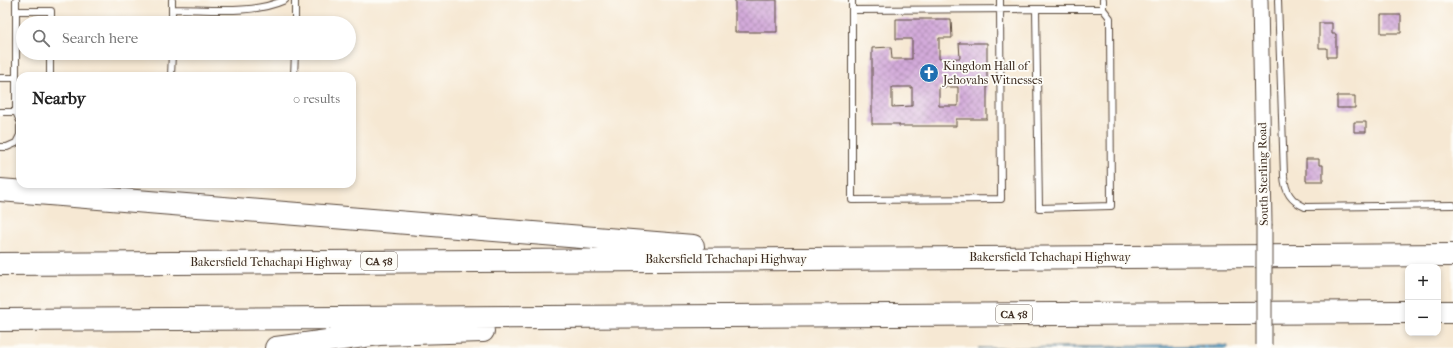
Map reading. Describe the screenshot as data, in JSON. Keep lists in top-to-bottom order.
{
  "streets": {
    "highway": ["Bakersfield Tehachapi Highway", "CA 58"],
    "street": ["South Sterling Road"]
  },
  "places": {
    "church": ["Kingdom Hall of Jehovahs Witnesses"]
  },
  "page": {
    "search": "Search here",
    "heading": ["Nearby", "0 results"],
    "map_buttons": ["+", "−"]
  }
}
